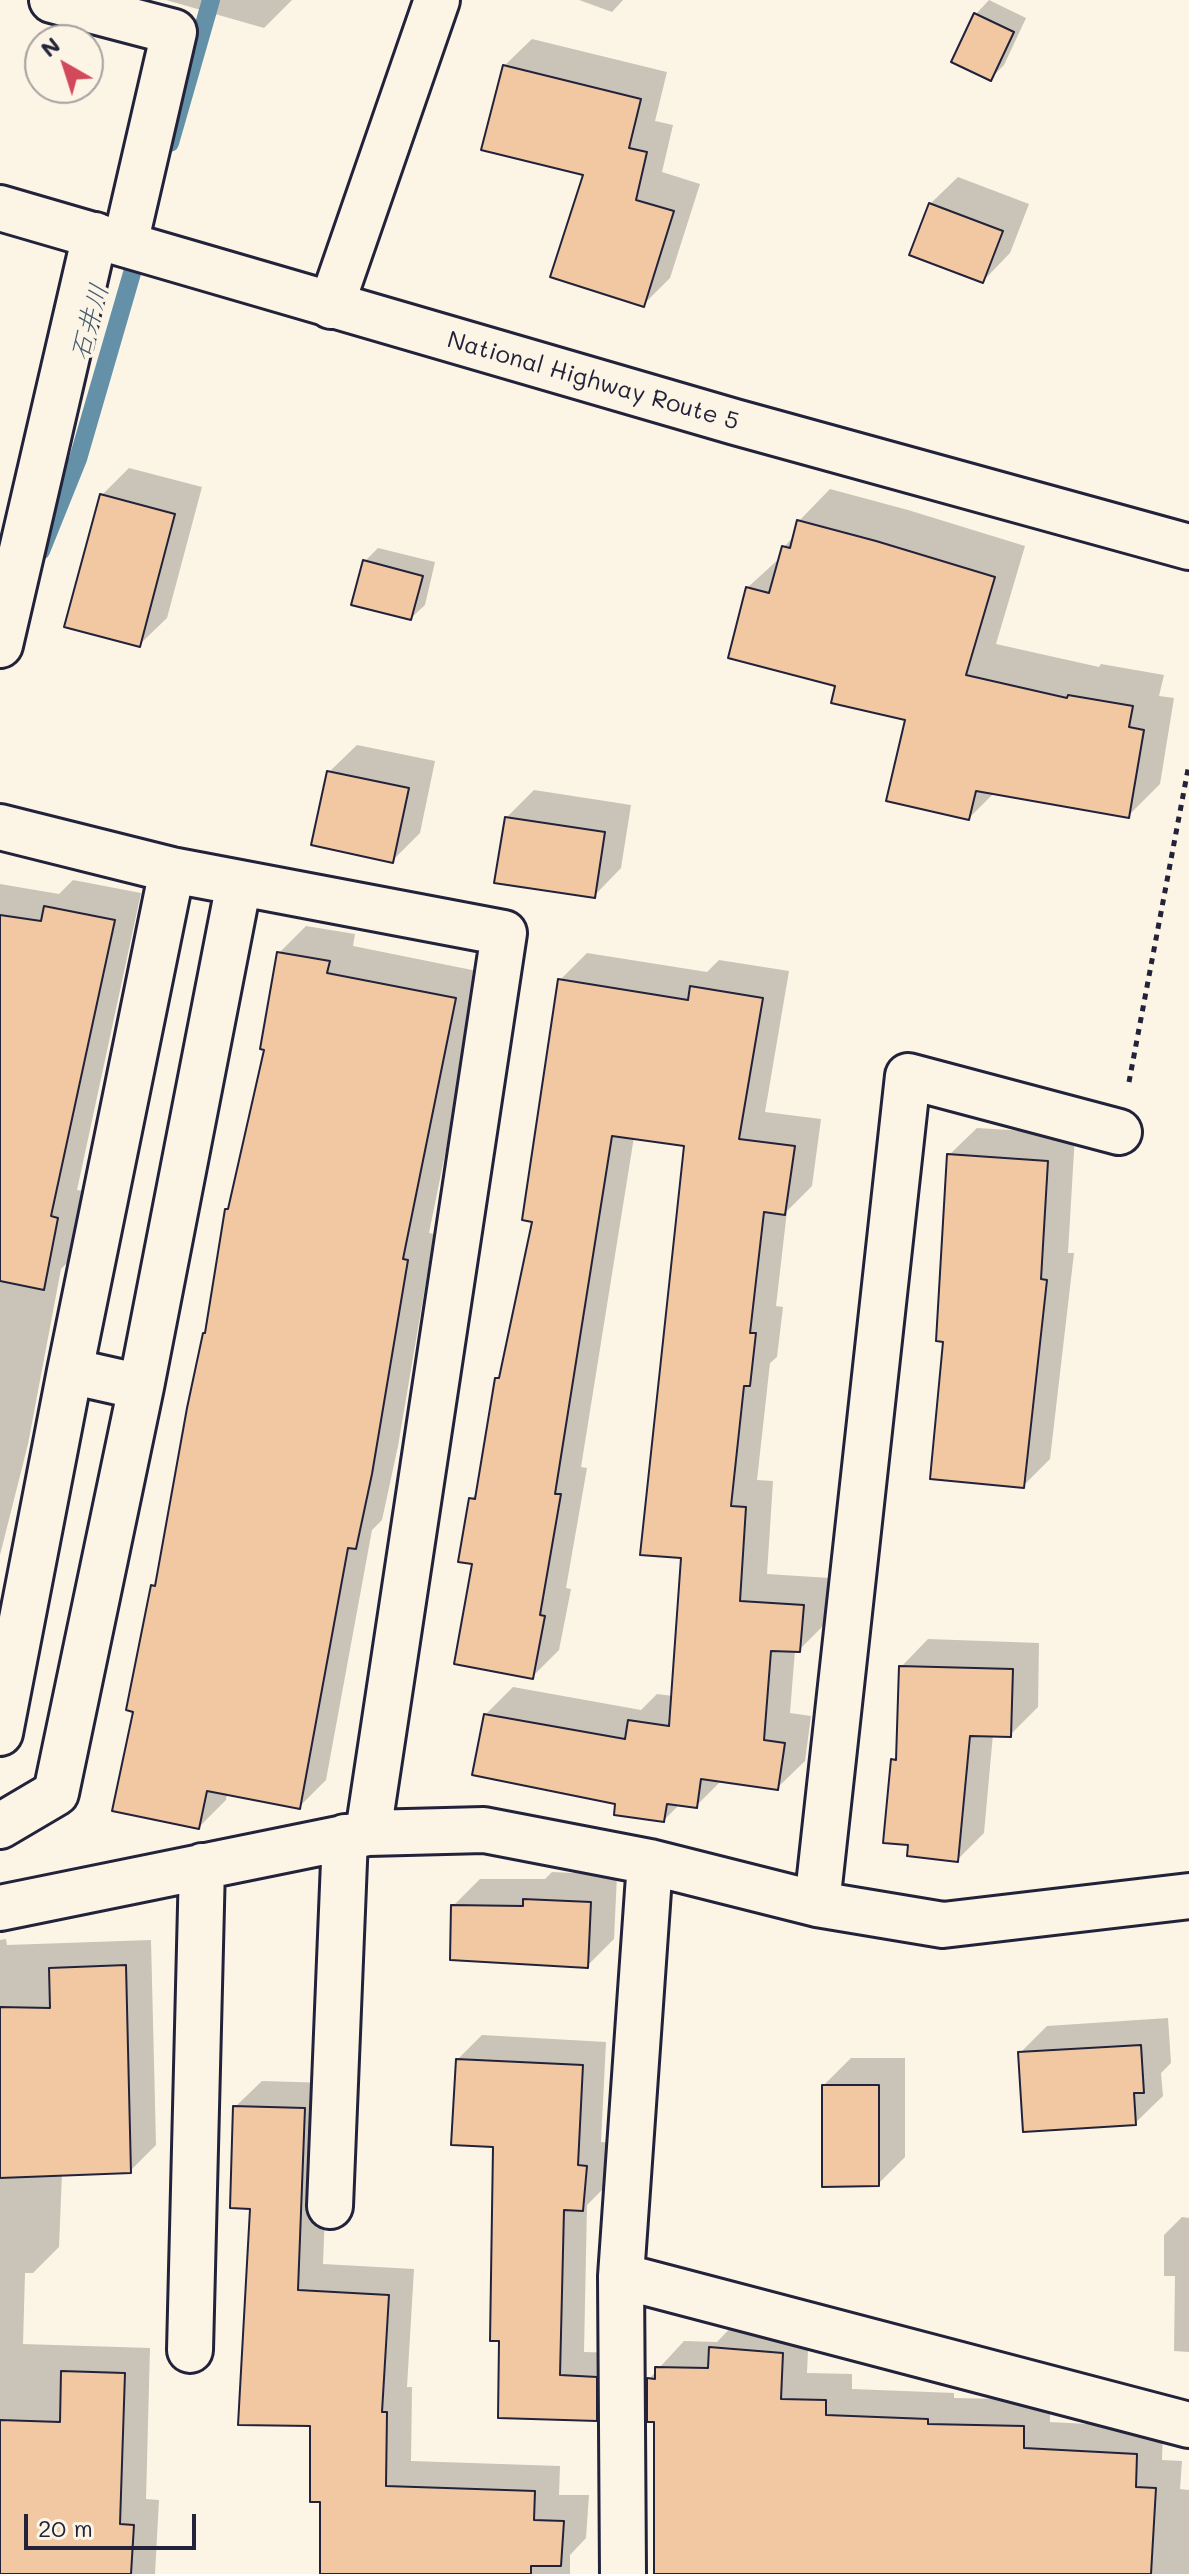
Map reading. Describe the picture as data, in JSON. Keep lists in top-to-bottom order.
{
  "streets": {
    "main road": ["National Highway Route 5"]
  },
  "water": ["石井川"],
  "scale_bar": "20 m",
  "north": "top left"
}
